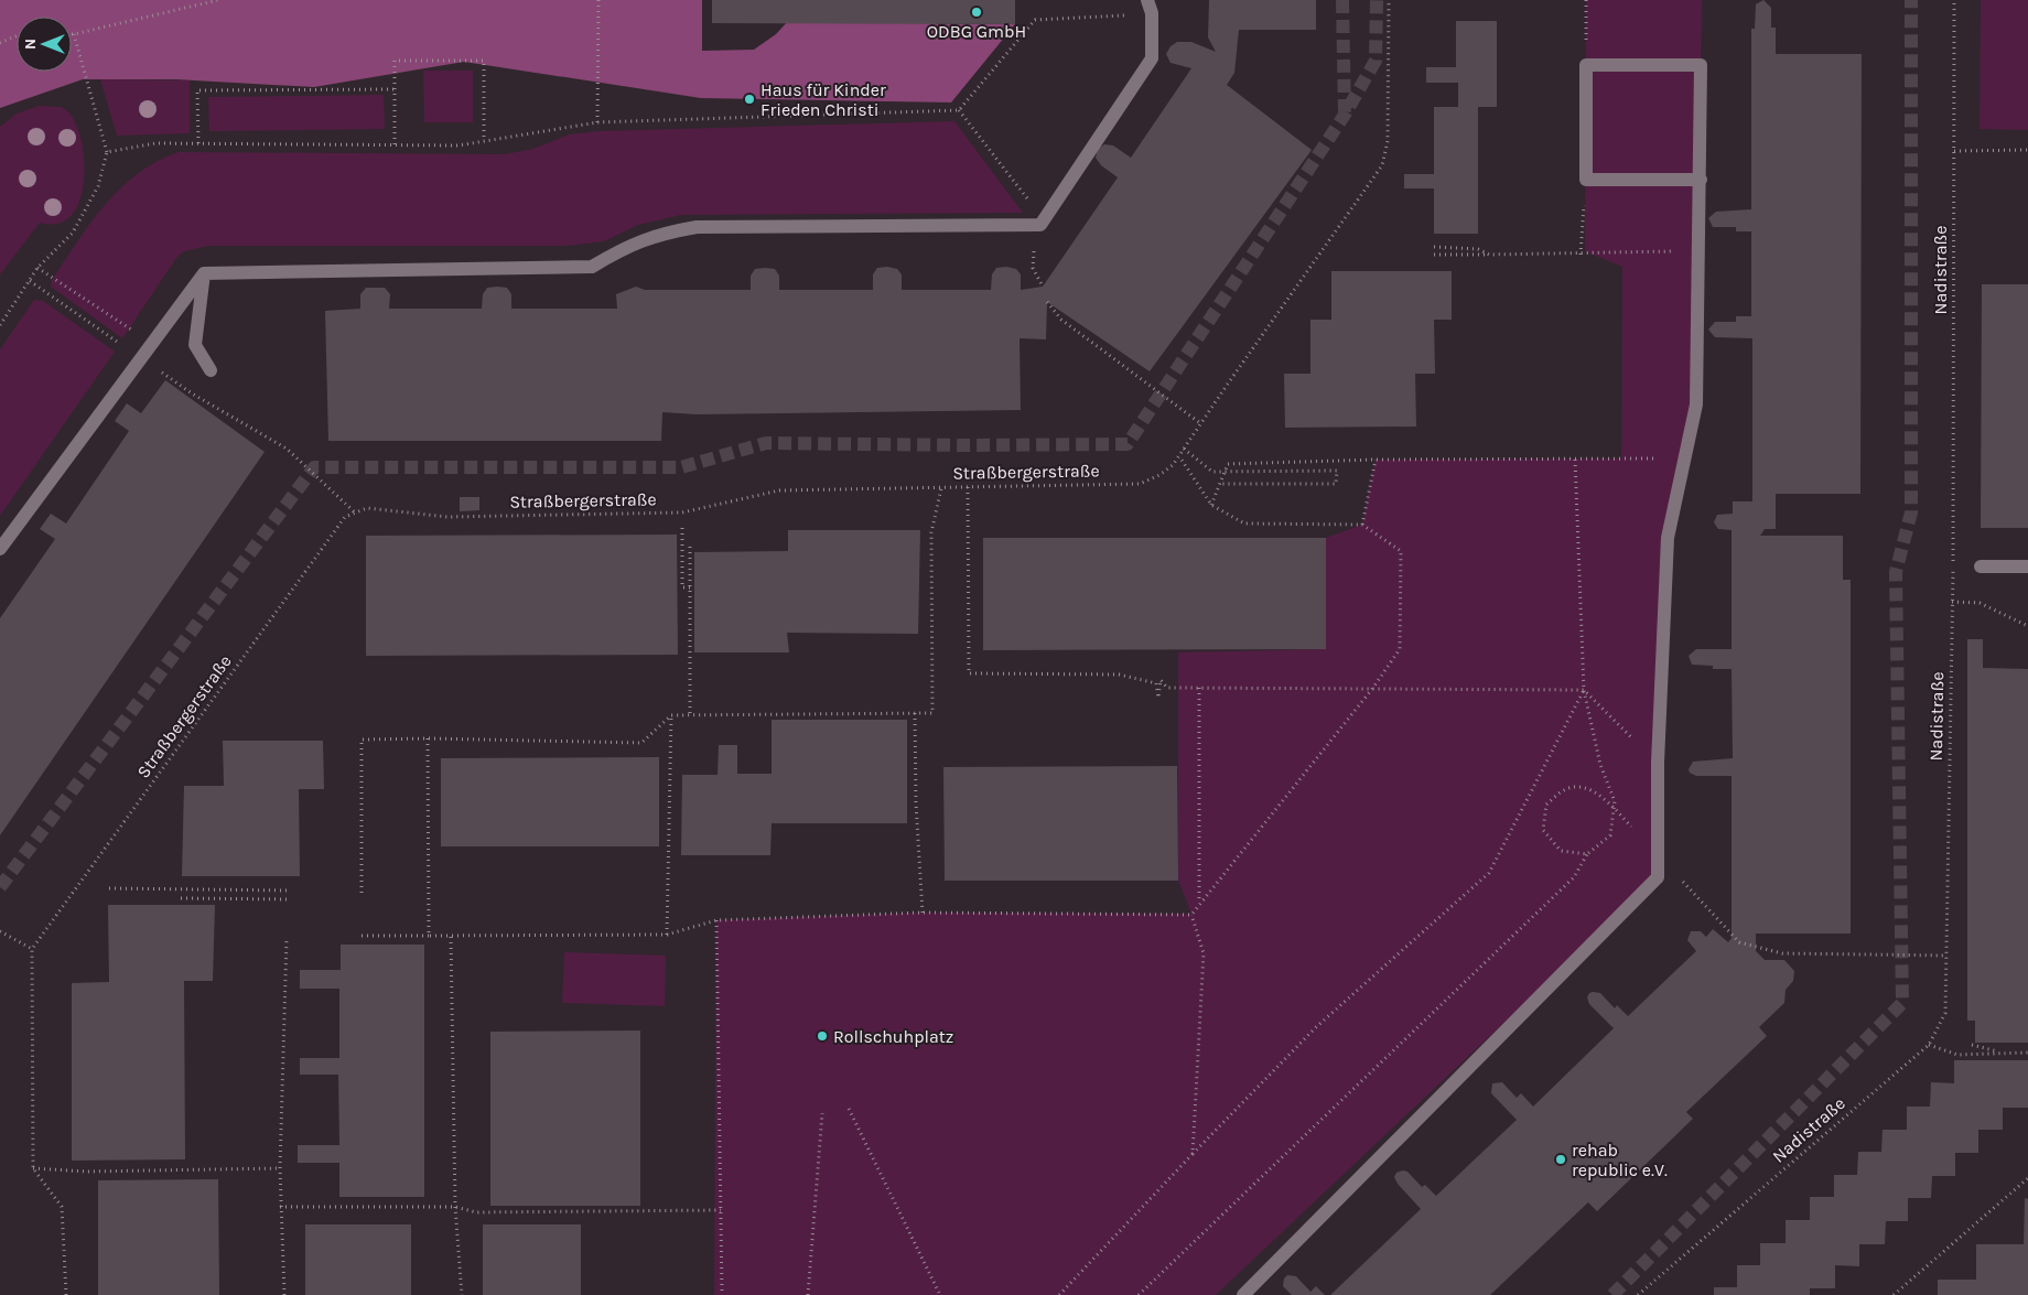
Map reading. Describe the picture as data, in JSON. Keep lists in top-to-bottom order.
{
  "streets": {
    "path": ["Nadistraße", "Straßbergerstraße"]
  },
  "places": [
    "ODBG GmbH",
    "Haus für Kinder Frieden Christi",
    "Rollschuhplatz",
    "rehab republic e.V."
  ],
  "north": "left"
}
